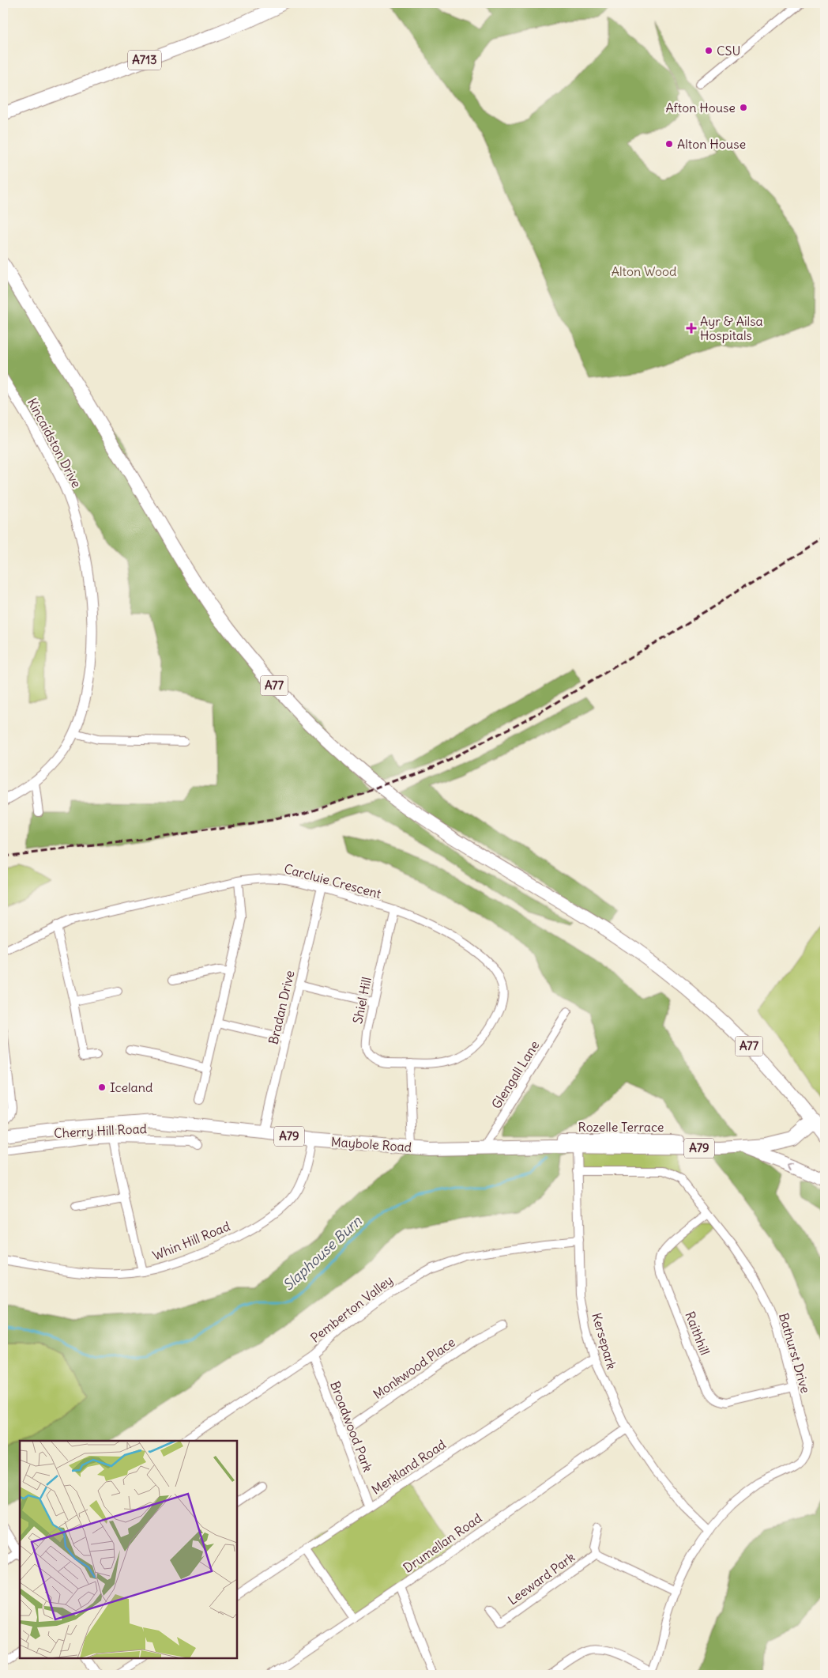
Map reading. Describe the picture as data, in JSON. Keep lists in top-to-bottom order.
{
  "streets": {
    "main road": [
      "A713",
      "A77",
      "A79",
      "Maybole Road"
    ],
    "street": [
      "Kincaidston Drive",
      "Carcluie Crescent",
      "Shiel Hill",
      "Bradan Drive",
      "Glengall Lane",
      "Rozelle Terrace",
      "Cherry Hill Road",
      "Whin Hill Road",
      "Pemberton Valley",
      "Raithhill",
      "Kersepark",
      "Bathurst Drive",
      "Monkwood Place",
      "Broadwood Park",
      "Merkland Road",
      "Drumellan Road",
      "Leeward Park"
    ]
  },
  "crossings": [
    ["A77", "Maybole Road"],
    ["Carcluie Crescent", "Shiel Hill"],
    ["Carcluie Crescent", "Bradan Drive"],
    ["Bradan Drive", "Maybole Road"],
    ["Glengall Lane", "Maybole Road"],
    ["Rozelle Terrace", "Maybole Road"],
    ["Maybole Road", "Whin Hill Road"],
    ["Maybole Road", "Kersepark"],
    ["Pemberton Valley", "Kersepark"],
    ["Pemberton Valley", "Broadwood Park"],
    ["Raithhill", "Bathurst Drive"],
    ["Kersepark", "Bathurst Drive"],
    ["Kersepark", "Merkland Road"],
    ["Kersepark", "Drumellan Road"],
    ["Monkwood Place", "Broadwood Park"],
    ["Broadwood Park", "Merkland Road"]
  ],
  "water": ["Slaphouse Burn"],
  "parks": ["Alton Wood"],
  "places": {
    "other": [
      "CSU",
      "Afton House",
      "Alton House",
      "Iceland"
    ],
    "health": ["Ayr & Ailsa Hospitals"]
  }
}
